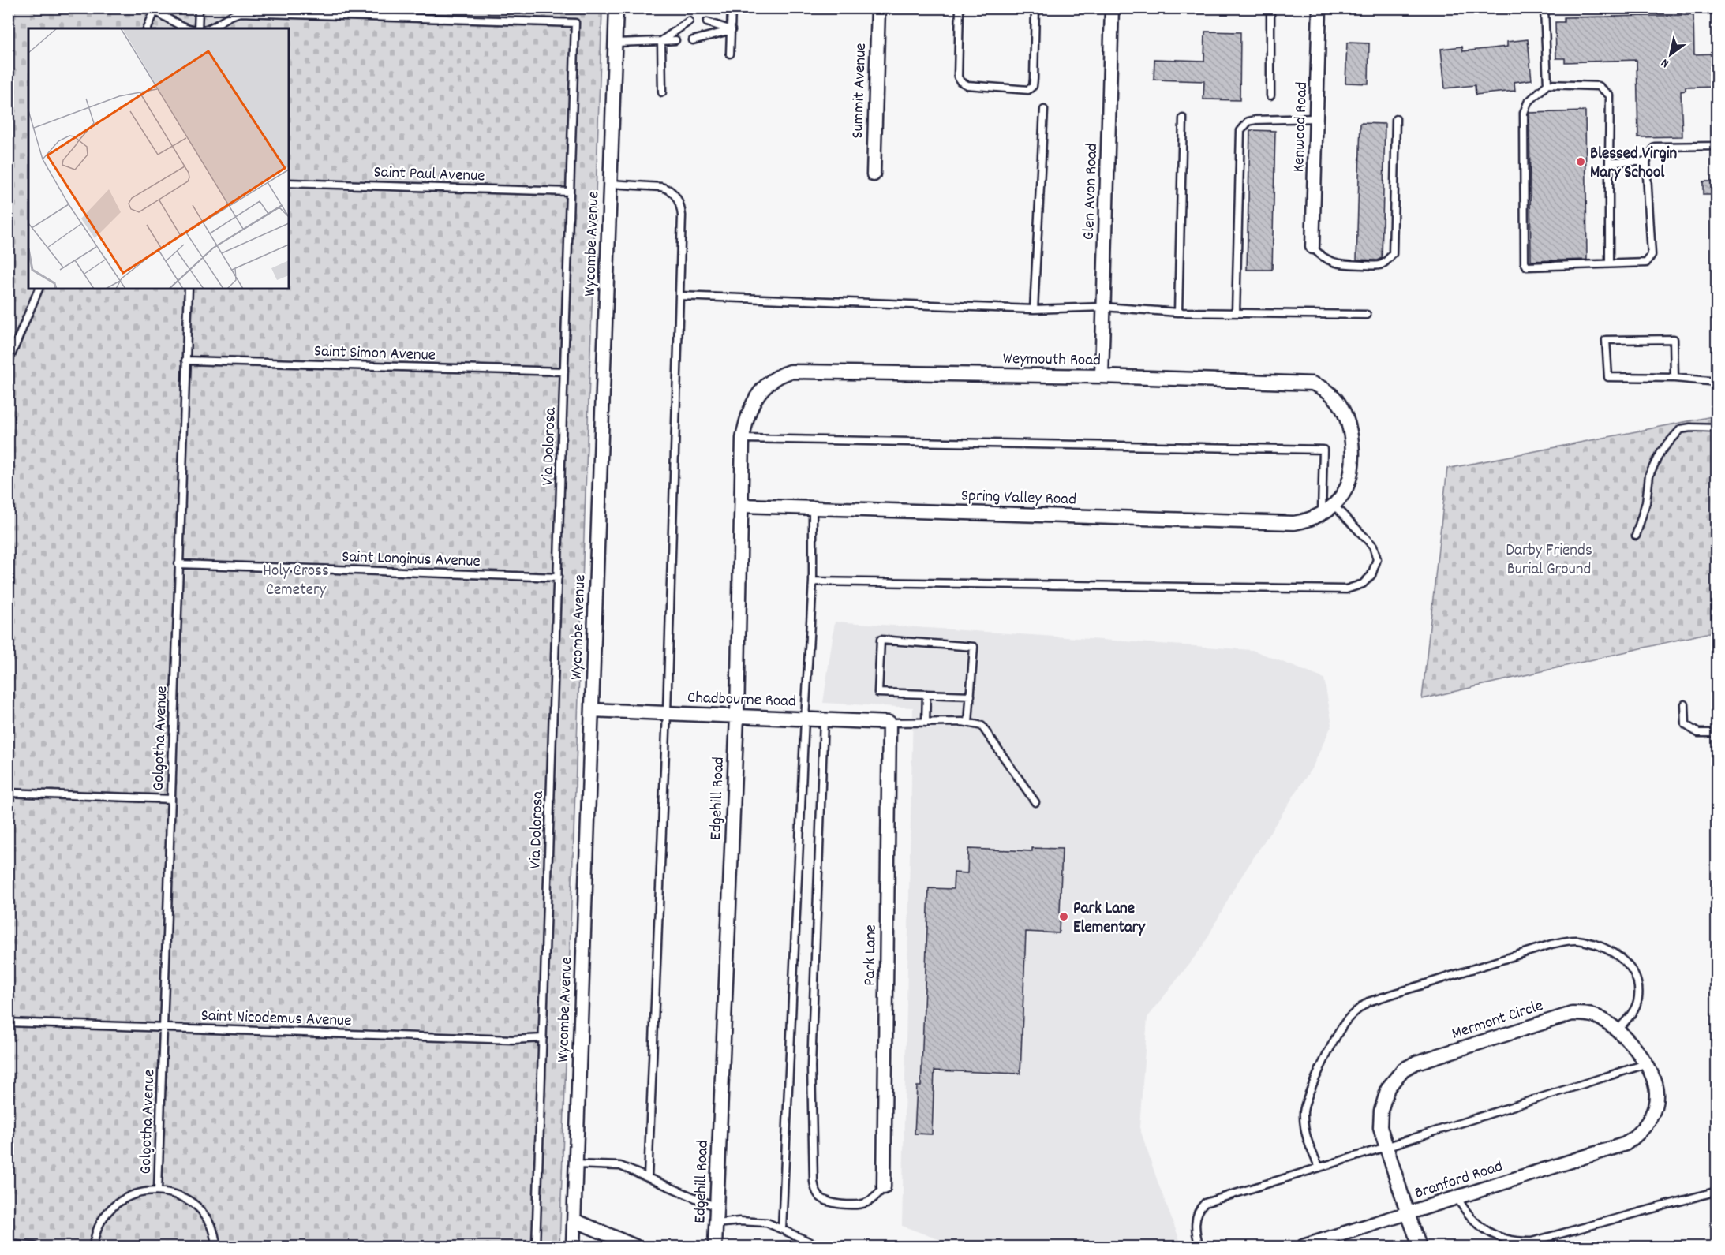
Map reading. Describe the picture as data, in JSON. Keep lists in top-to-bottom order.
{
  "streets": {
    "street": [
      "Summit Avenue",
      "Kenwood Road",
      "Glen Avon Road",
      "Wycombe Avenue",
      "Weymouth Road",
      "Spring Valley Road",
      "Chadbourne Road",
      "Edgehill Road",
      "Park Lane",
      "Mermont Circle",
      "Branford Road"
    ],
    "lane": [
      "Saint Paul Avenue",
      "Saint Simon Avenue",
      "Via Dolorosa",
      "Saint Longinus Avenue",
      "Golgotha Avenue",
      "Saint Nicodemus Avenue"
    ]
  },
  "crossings": [
    ["Saint Paul Avenue", "Via Dolorosa"],
    ["Glen Avon Road", "Weymouth Road"],
    ["Wycombe Avenue", "Chadbourne Road"],
    ["Saint Simon Avenue", "Via Dolorosa"],
    ["Saint Simon Avenue", "Golgotha Avenue"],
    ["Weymouth Road", "Spring Valley Road"],
    ["Weymouth Road", "Edgehill Road"],
    ["Via Dolorosa", "Saint Longinus Avenue"],
    ["Via Dolorosa", "Saint Nicodemus Avenue"],
    ["Spring Valley Road", "Edgehill Road"],
    ["Saint Longinus Avenue", "Golgotha Avenue"],
    ["Chadbourne Road", "Edgehill Road"],
    ["Chadbourne Road", "Park Lane"],
    ["Golgotha Avenue", "Saint Nicodemus Avenue"],
    ["Mermont Circle", "Branford Road"]
  ],
  "parks": ["Darby Friends Burial Ground", "Holy Cross Cemetery"],
  "places": ["Blessed Virgin Mary School", "Park Lane Elementary"],
  "north": "bottom left"
}
